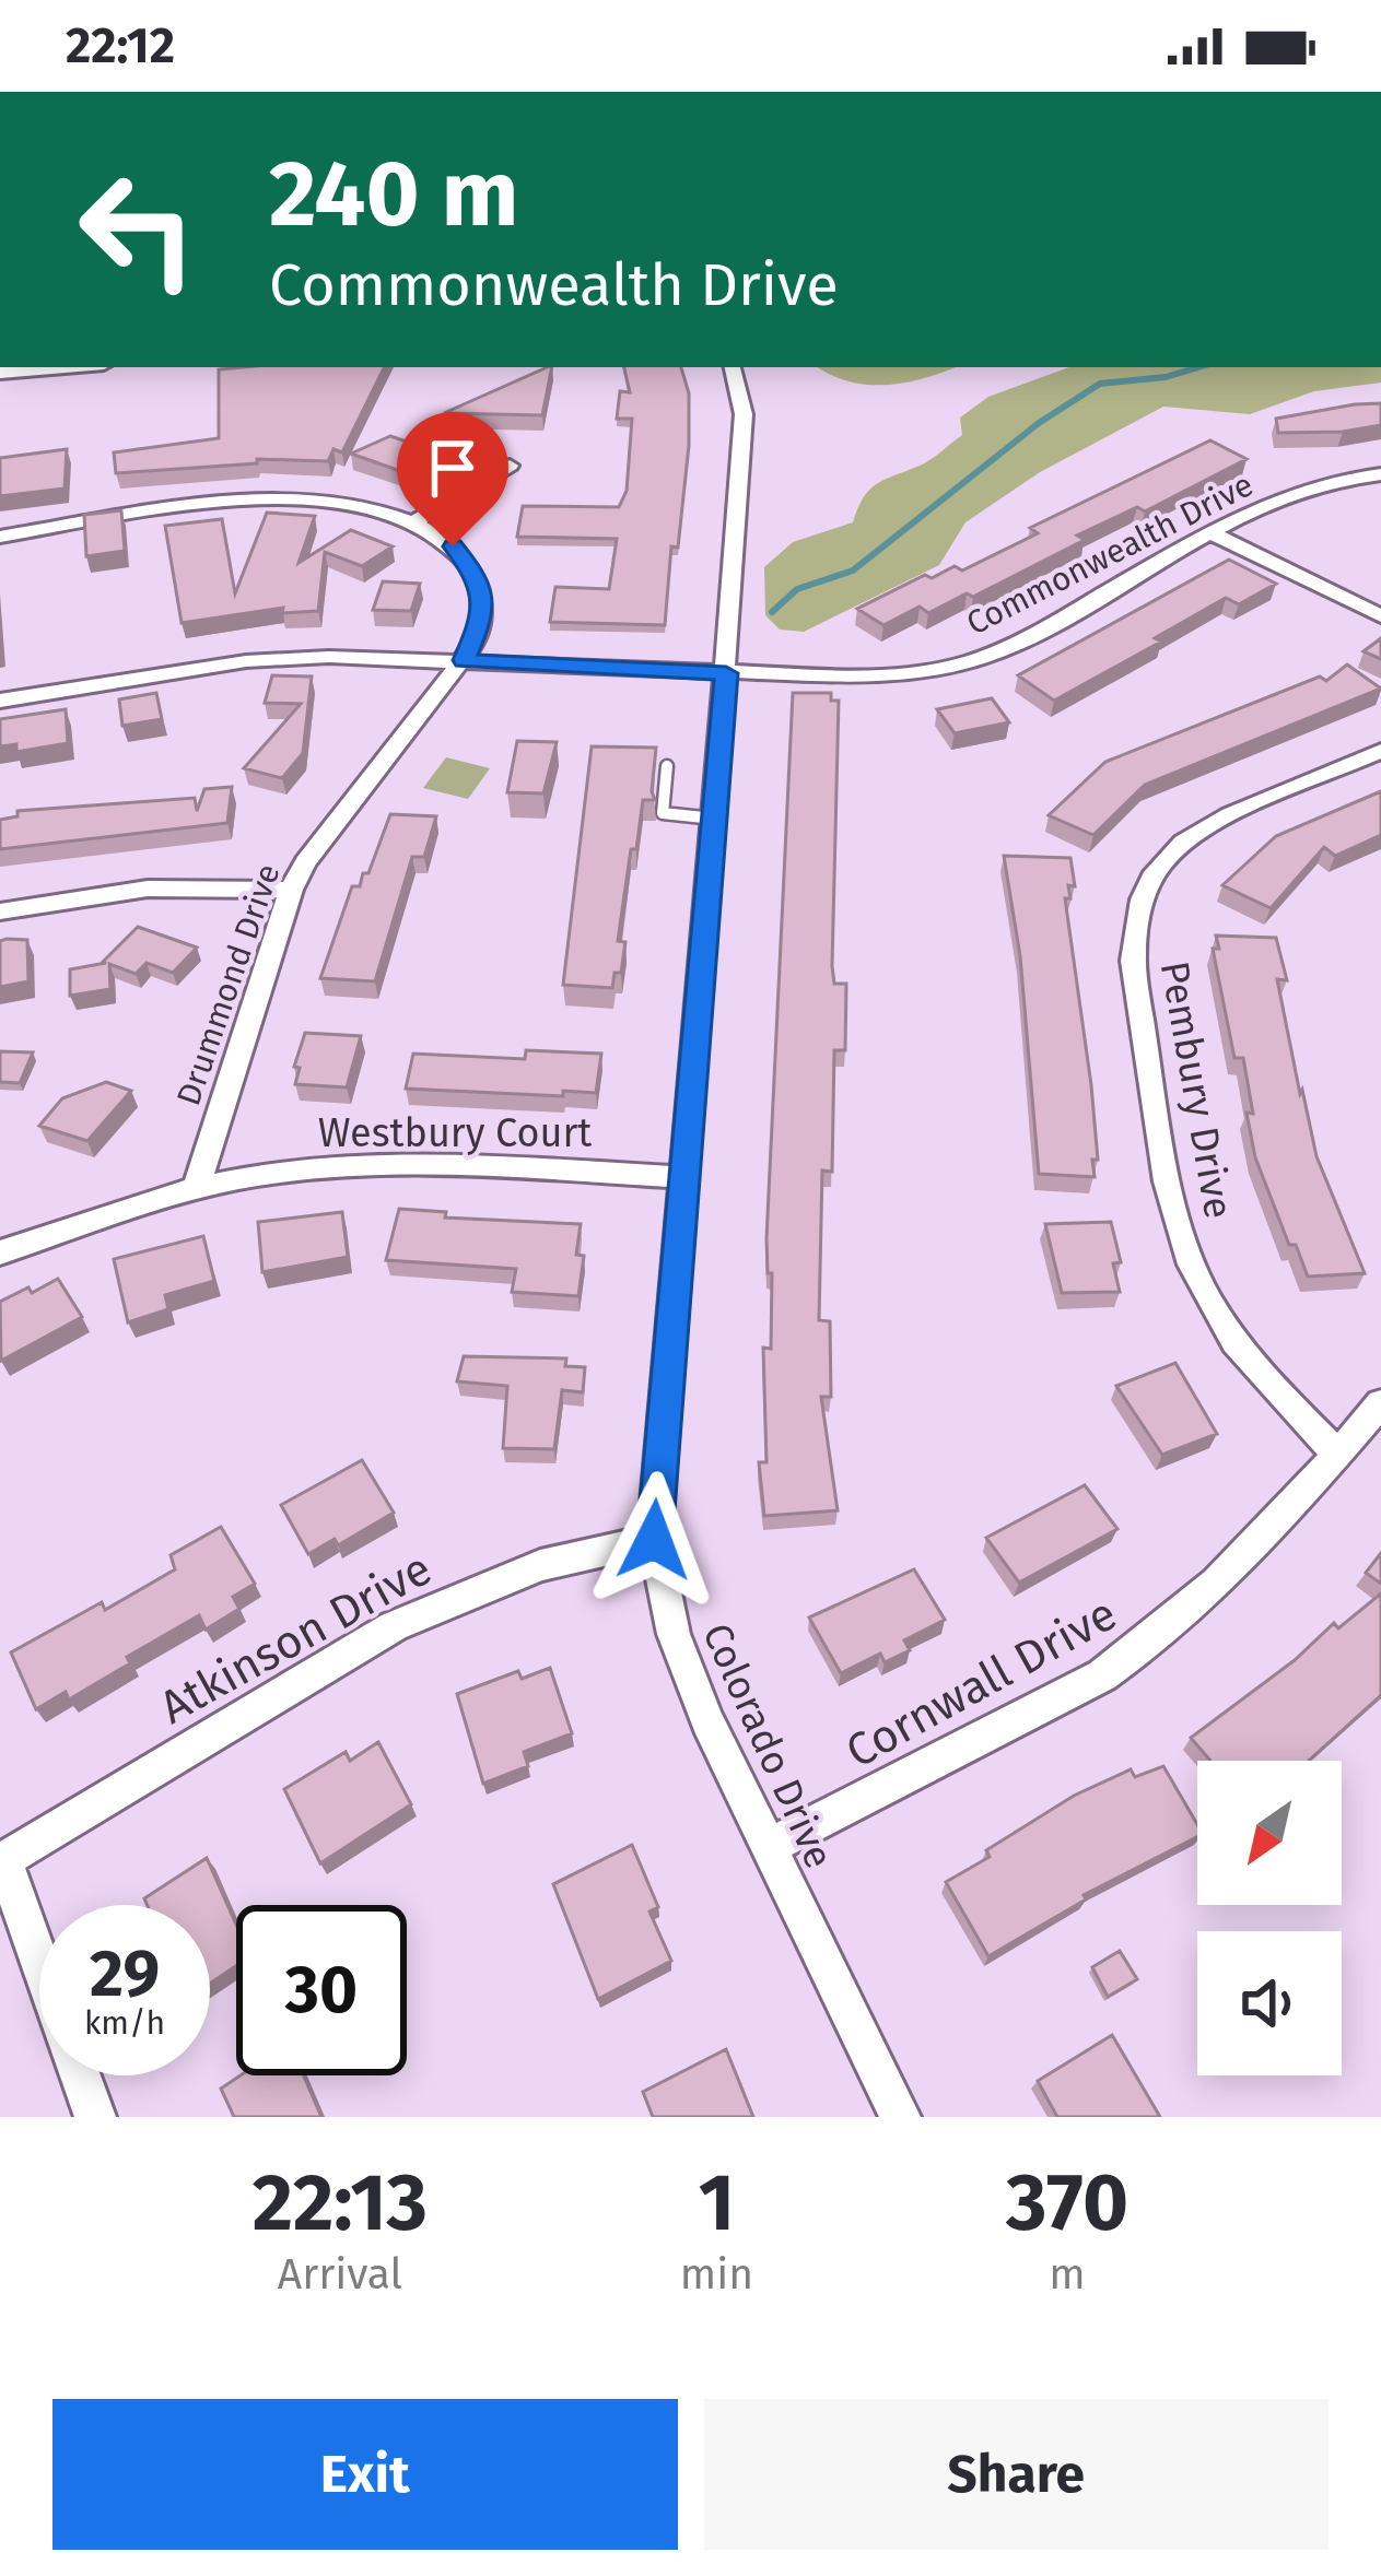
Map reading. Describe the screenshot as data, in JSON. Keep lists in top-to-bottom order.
{
  "streets": {
    "street": [
      "Commonwealth Drive",
      "Drummond Drive",
      "Pembury Drive",
      "Westbury Court",
      "Atkinson Drive",
      "Cornwall Drive",
      "Colorado Drive"
    ]
  },
  "crossings": [
    ["Commonwealth Drive", "Drummond Drive"],
    ["Commonwealth Drive", "Colorado Drive"],
    ["Drummond Drive", "Westbury Court"],
    ["Pembury Drive", "Cornwall Drive"],
    ["Westbury Court", "Colorado Drive"],
    ["Atkinson Drive", "Colorado Drive"],
    ["Cornwall Drive", "Colorado Drive"]
  ],
  "north": "bottom left",
  "page": {
    "status": "22:12",
    "turn": ["240 m", "Commonwealth Drive"],
    "speed": "29 km/h",
    "limit": "30",
    "eta": [
      "22:13",
      "Arrival",
      "1",
      "min",
      "370",
      "m"
    ],
    "buttons": ["Exit", "Share"]
  }
}
